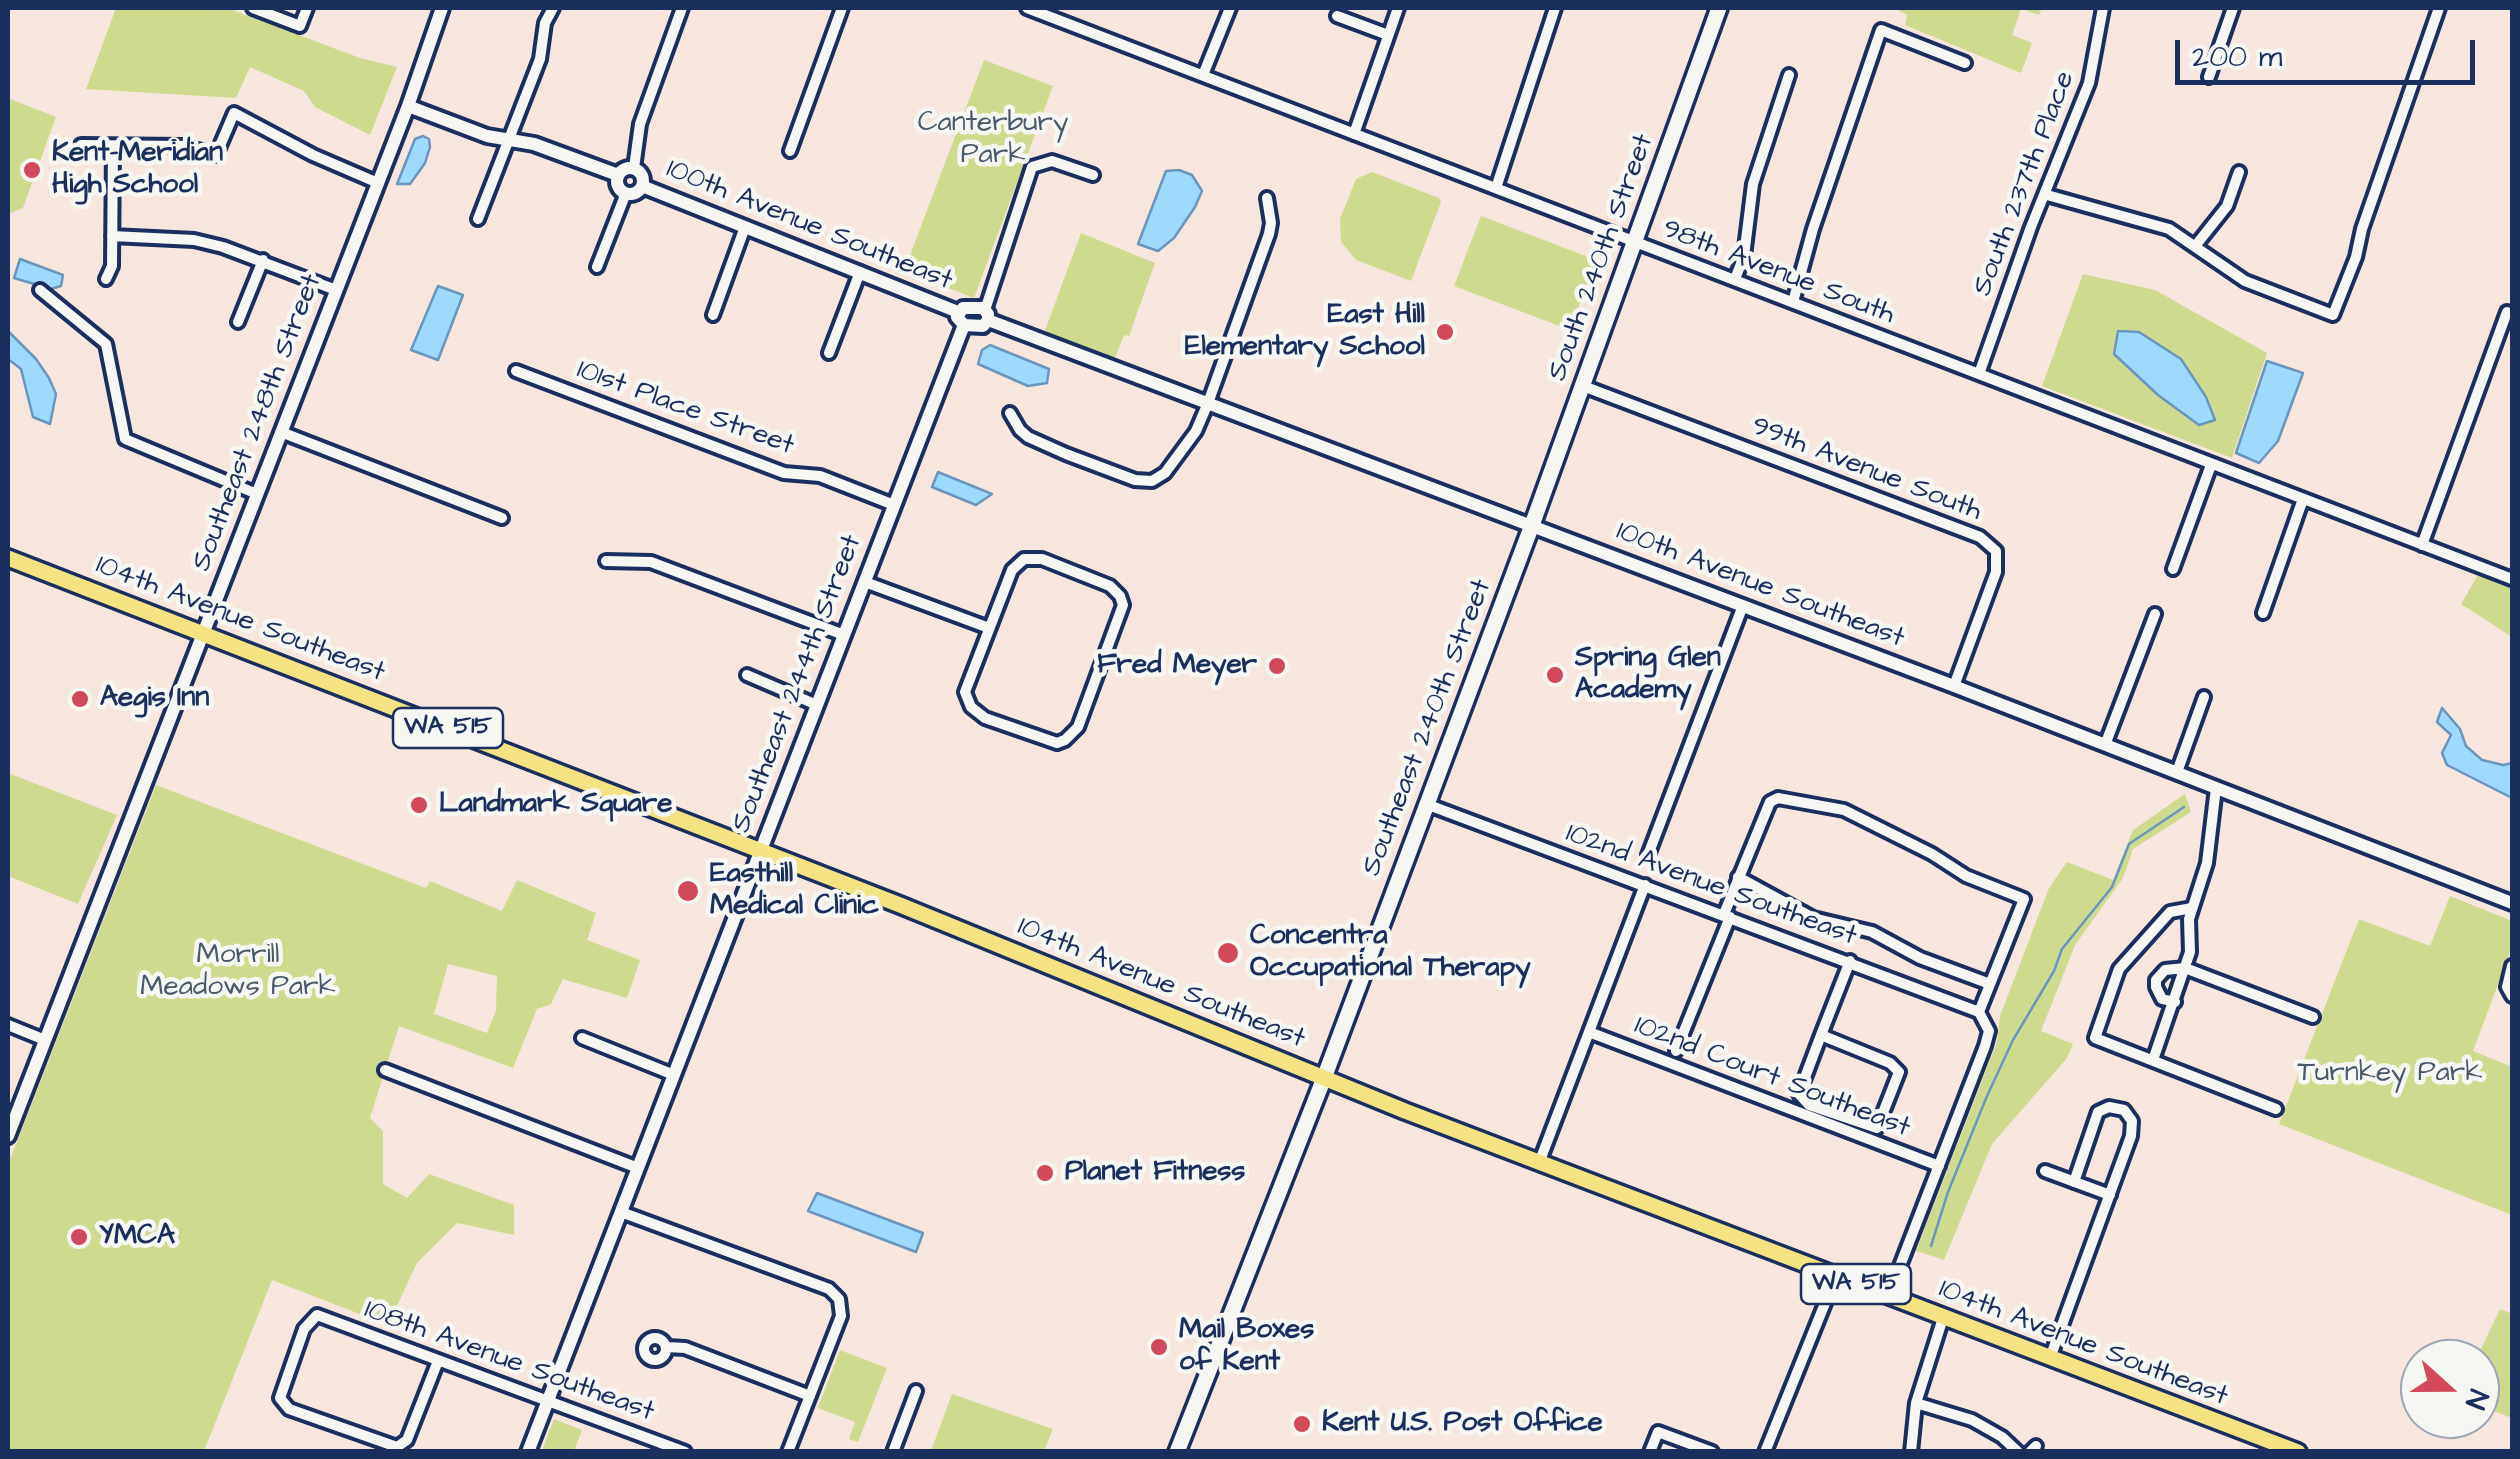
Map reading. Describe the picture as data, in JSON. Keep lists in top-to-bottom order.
{
  "streets": {
    "main road": [
      "South 240th Street",
      "104th Avenue Southeast",
      "WA 515",
      "Southeast 240th Street"
    ],
    "street": [
      "South 237th Place",
      "100th Avenue Southeast",
      "98th Avenue South",
      "101st Place Street",
      "Southeast 248th Street",
      "99th Avenue South",
      "Southeast 244th Street",
      "102nd Avenue Southeast",
      "102nd Court Southeast",
      "108th Avenue Southeast"
    ]
  },
  "crossings": [
    ["South 237th Place", "98th Avenue South"],
    ["100th Avenue Southeast", "South 240th Street"],
    ["100th Avenue Southeast", "99th Avenue South"],
    ["100th Avenue Southeast", "Southeast 244th Street"],
    ["100th Avenue Southeast", "Southeast 240th Street"],
    ["South 240th Street", "98th Avenue South"],
    ["South 240th Street", "99th Avenue South"],
    ["South 240th Street", "Southeast 240th Street"],
    ["101st Place Street", "Southeast 244th Street"],
    ["Southeast 248th Street", "104th Avenue Southeast"],
    ["104th Avenue Southeast", "Southeast 244th Street"],
    ["104th Avenue Southeast", "Southeast 240th Street"],
    ["Southeast 244th Street", "108th Avenue Southeast"],
    ["Southeast 240th Street", "102nd Avenue Southeast"]
  ],
  "parks": ["Canterbury Park", "Morrill Meadows Park", "Turnkey Park"],
  "places": [
    "Kent-Meridian High School",
    "East Hill Elementary School",
    "Fred Meyer",
    "Spring Glen Academy",
    "Aegis Inn",
    "Landmark Square",
    "Easthill Medical Clinic",
    "Concentra Occupational Therapy",
    "Planet Fitness",
    "YMCA",
    "Mail Boxes of Kent",
    "Kent U.S. Post Office"
  ],
  "scale_bar": "200 m",
  "north": "right"
}
